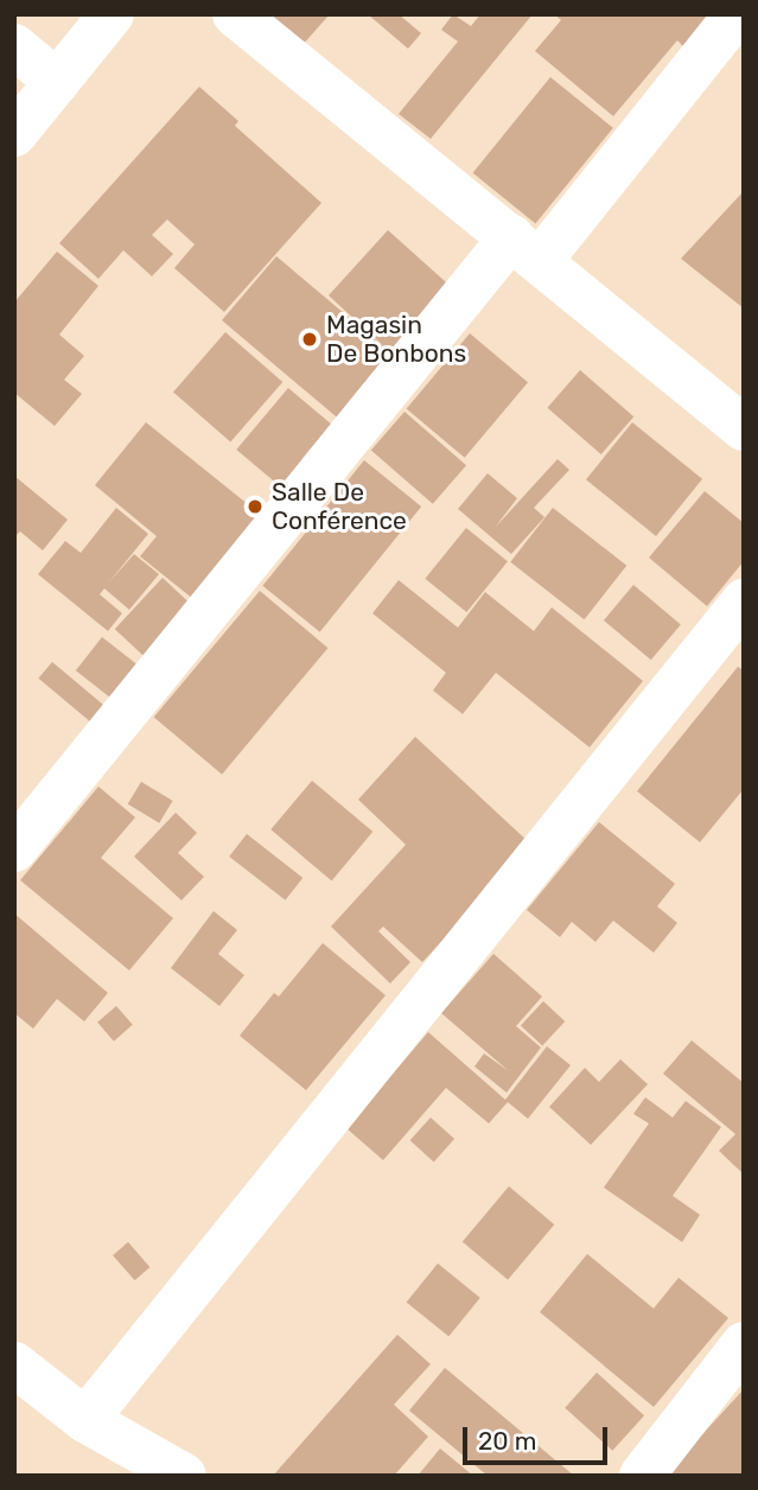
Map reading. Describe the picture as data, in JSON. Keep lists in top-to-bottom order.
{
  "places": ["Magasin De Bonbons", "Salle De Conférence"],
  "scale_bar": "20 m"
}
